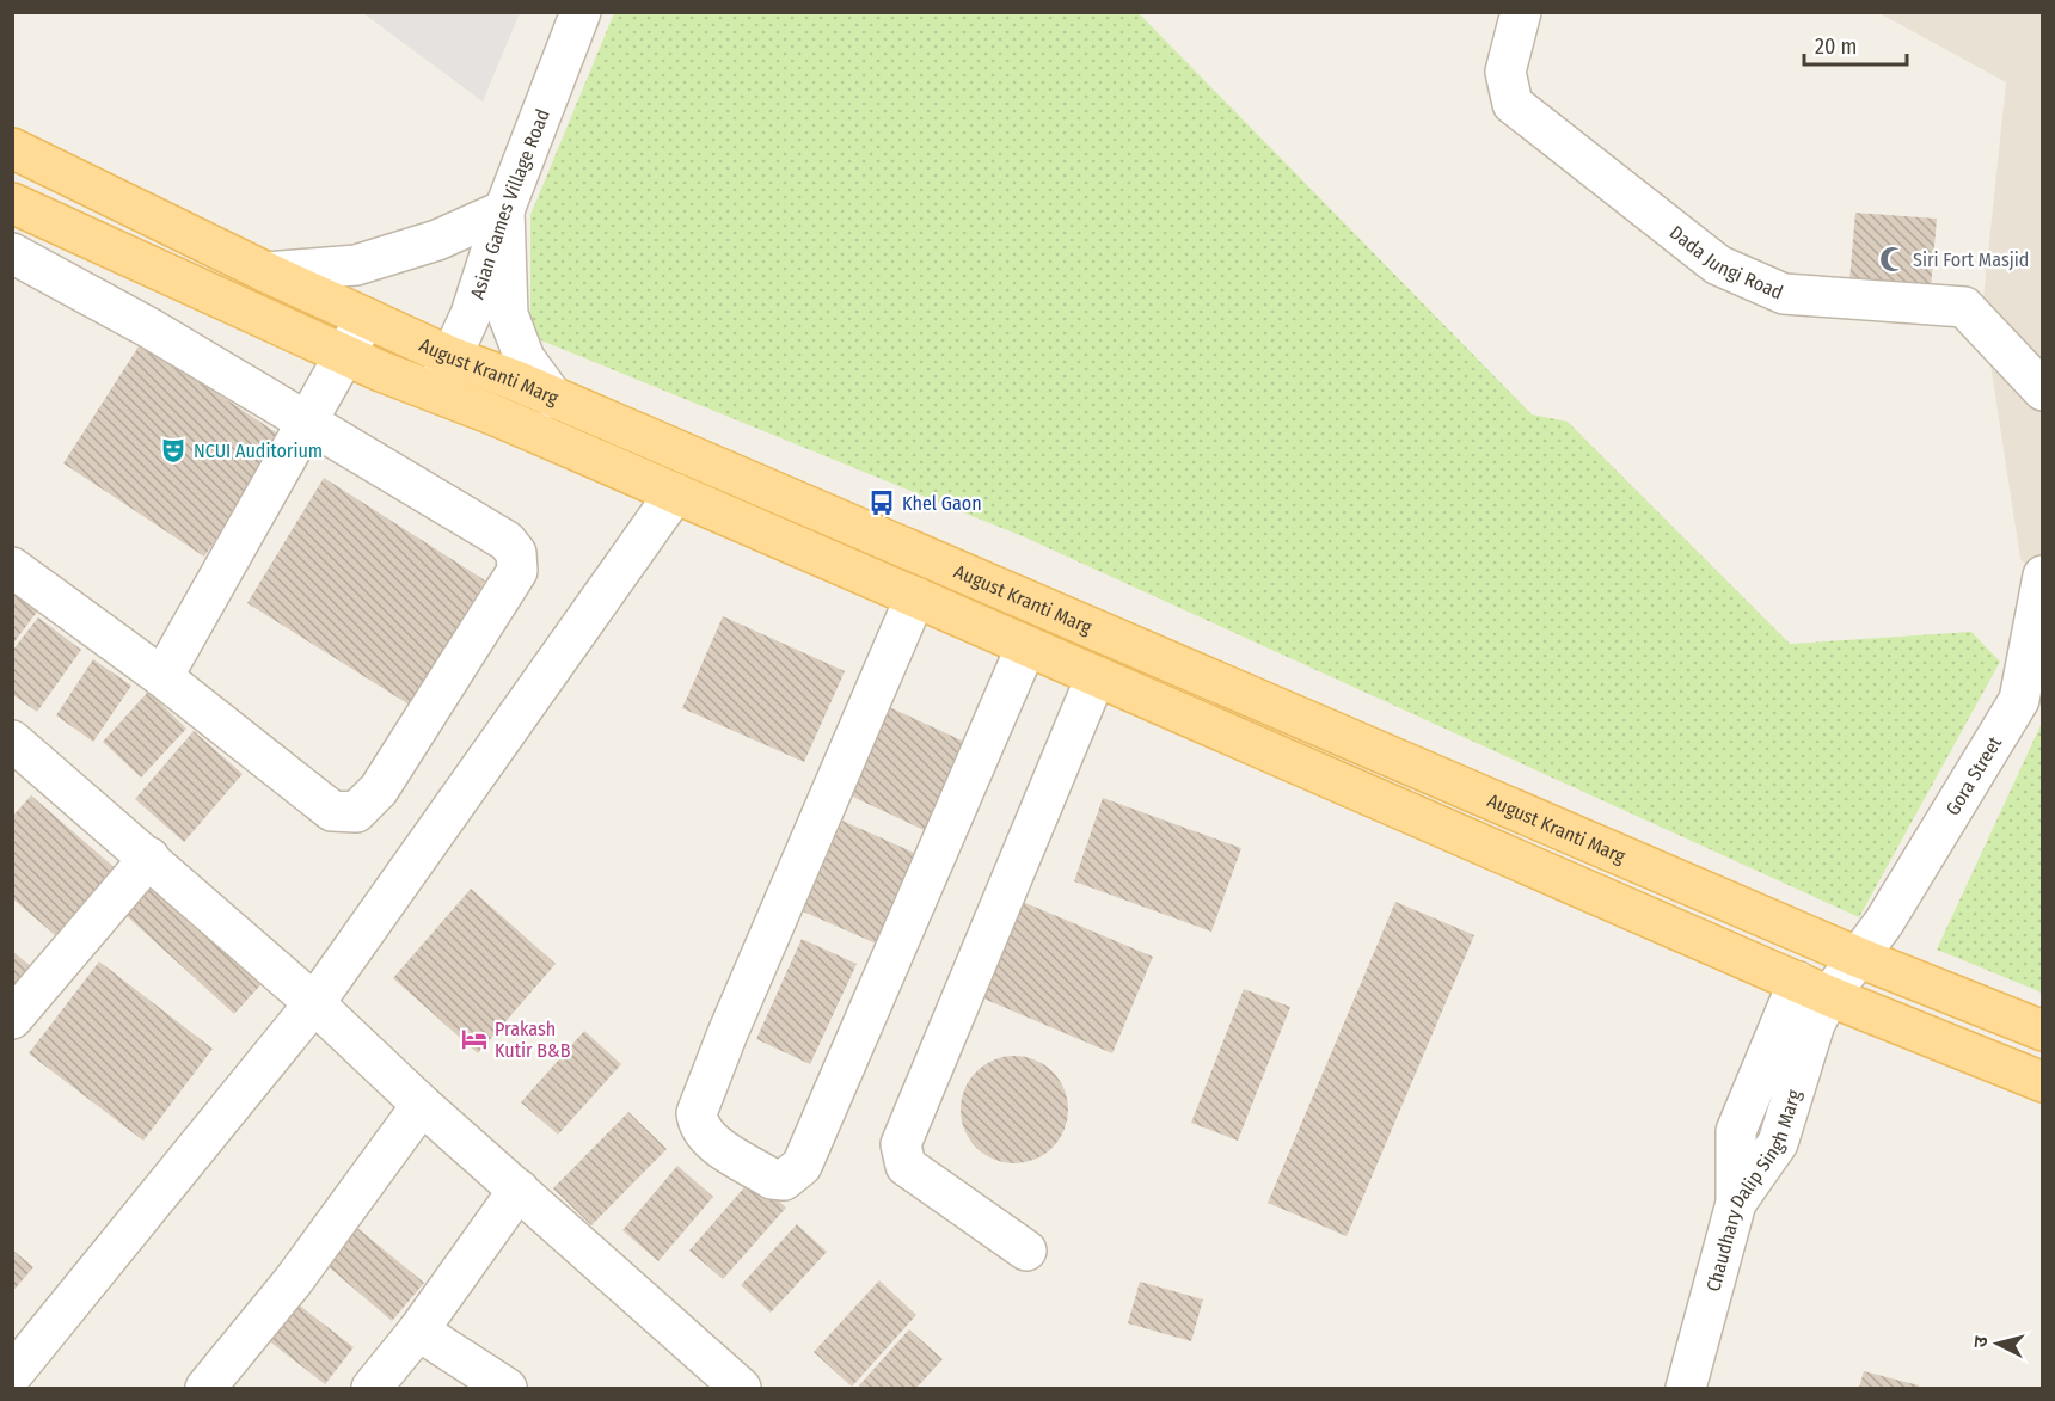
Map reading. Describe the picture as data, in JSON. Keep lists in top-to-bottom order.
{
  "streets": {
    "main road": ["August Kranti Marg"],
    "street": [
      "Asian Games Village Road",
      "Dada Jungi Road",
      "Gora Street",
      "Chaudhary Dalip Singh Marg"
    ]
  },
  "crossings": [
    ["Asian Games Village Road", "August Kranti Marg"],
    ["August Kranti Marg", "Gora Street"],
    ["August Kranti Marg", "Chaudhary Dalip Singh Marg"],
    ["Gora Street", "Chaudhary Dalip Singh Marg"]
  ],
  "places": {
    "mosque": ["Siri Fort Masjid"],
    "theatre": ["NCUI Auditorium"],
    "bus stop": ["Khel Gaon"],
    "hotel": ["Prakash Kutir B&B"]
  },
  "scale_bar": "20 m",
  "north": "left"
}
